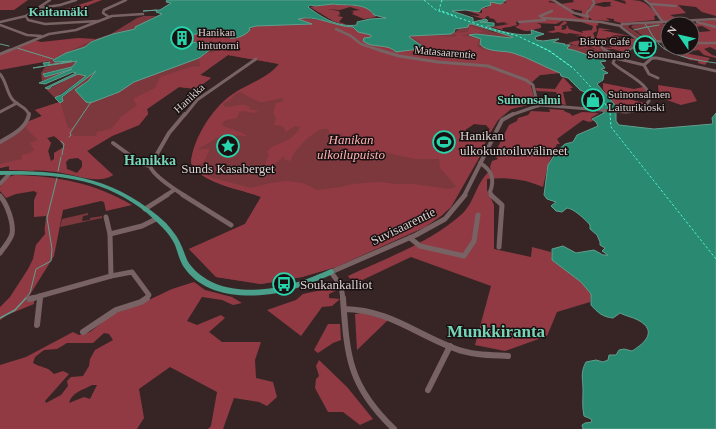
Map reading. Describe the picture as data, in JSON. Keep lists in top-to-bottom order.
{
  "streets": {
    "main road": ["Suvisaarentie"],
    "street": ["Matasaarentie", "Hanikka"]
  },
  "crossings": [
    ["Matasaarentie", "Suvisaarentie"]
  ],
  "districts": [
    "Kaitamäki",
    "Suinonsalmi",
    "Hanikka",
    "Munkkiranta"
  ],
  "parks": ["Hanikan ulkoilupuisto"],
  "places": {
    "building": ["Hanikan lintutorni"],
    "cafe": ["Bistro Café Sommarö"],
    "shop": ["Suinonsalmen Laiturikioski"],
    "sports": ["Hanikan ulkokuntoiluvälineet"],
    "place": ["Sunds Kasaberget"],
    "bus stop": ["Soukankalliot"]
  },
  "north": "top left"
}
